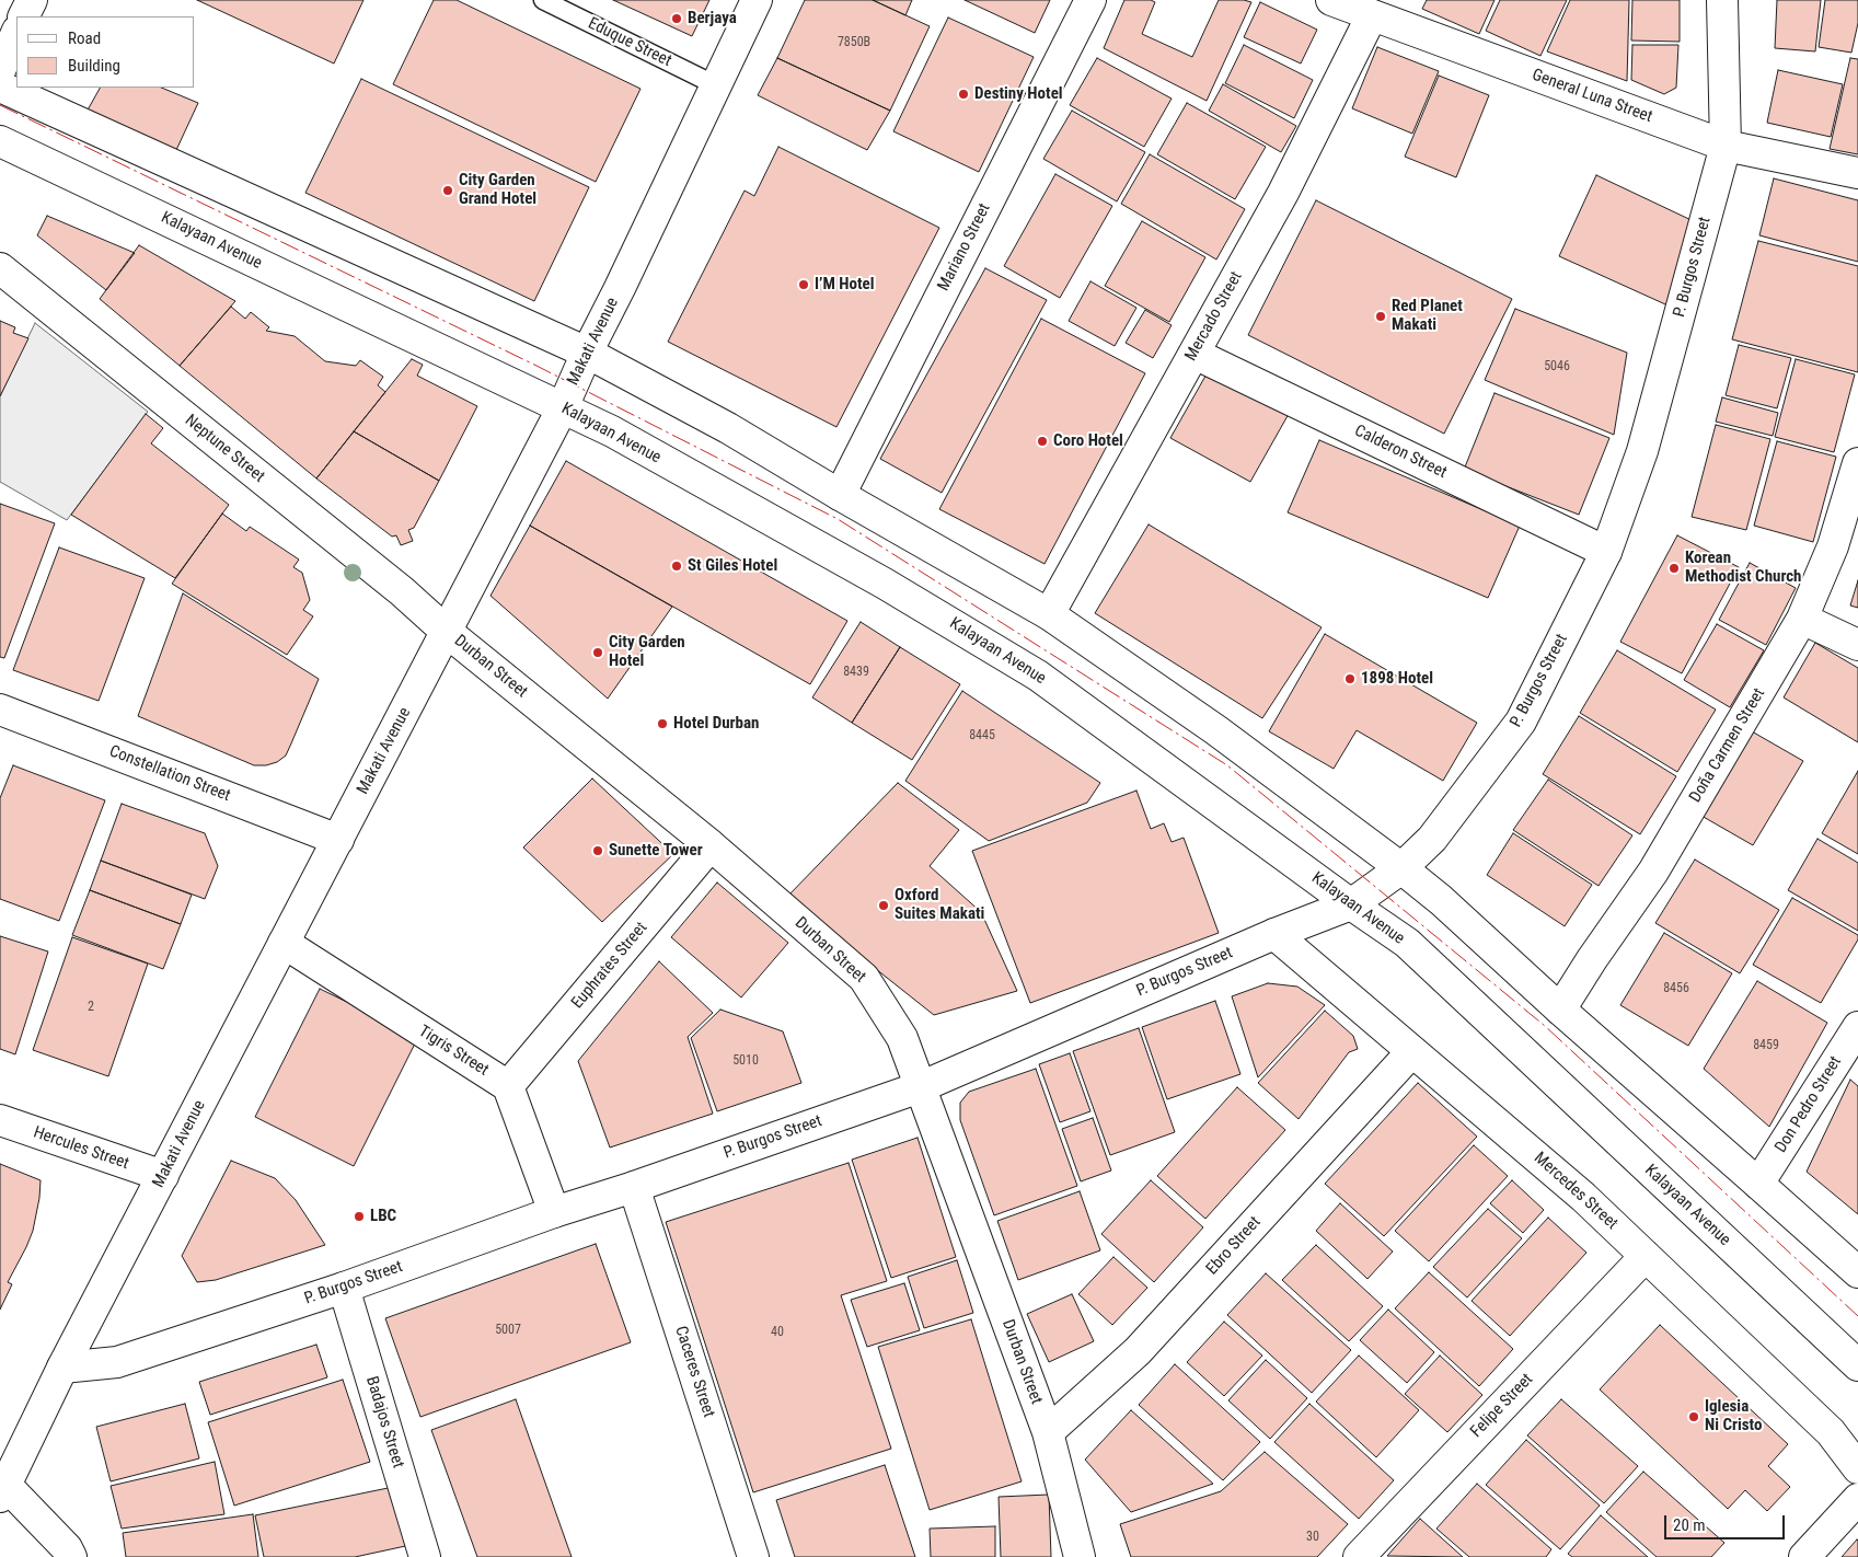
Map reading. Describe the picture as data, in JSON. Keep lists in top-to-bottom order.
{
  "streets": {
    "street": [
      "General Luna Street",
      "Kalayaan Avenue",
      "Mariano Street",
      "P. Burgos Street",
      "Mercado Street",
      "Makati Avenue",
      "Neptune Street",
      "Calderon Street",
      "Durban Street",
      "Doña Carmen Street",
      "Constellation Street",
      "Euphrates Street",
      "Tigris Street",
      "Don Pedro Street",
      "Hercules Street",
      "Mercedes Street",
      "Ebro Street",
      "Caceres Street",
      "Felipe Street",
      "Badajos Street"
    ],
    "lane": ["Eduque Street"]
  },
  "crossings": [
    ["Eduque Street", "Makati Avenue"],
    ["General Luna Street", "P. Burgos Street"],
    ["General Luna Street", "Mercado Street"],
    ["Kalayaan Avenue", "P. Burgos Street"],
    ["Kalayaan Avenue", "Makati Avenue"],
    ["P. Burgos Street", "Makati Avenue"],
    ["P. Burgos Street", "Calderon Street"],
    ["P. Burgos Street", "Durban Street"],
    ["P. Burgos Street", "Mercedes Street"],
    ["P. Burgos Street", "Caceres Street"],
    ["P. Burgos Street", "Badajos Street"],
    ["Mercado Street", "Calderon Street"],
    ["Makati Avenue", "Neptune Street"],
    ["Makati Avenue", "Durban Street"],
    ["Makati Avenue", "Constellation Street"],
    ["Makati Avenue", "Tigris Street"],
    ["Makati Avenue", "Hercules Street"],
    ["Neptune Street", "Durban Street"],
    ["Durban Street", "Euphrates Street"],
    ["Durban Street", "Ebro Street"],
    ["Euphrates Street", "Tigris Street"],
    ["Mercedes Street", "Ebro Street"],
    ["Mercedes Street", "Felipe Street"]
  ],
  "places": [
    "Berjaya",
    "Destiny Hotel",
    "City Garden Grand Hotel",
    "I’M Hotel",
    "Red Planet Makati",
    "Coro Hotel",
    "St Giles Hotel",
    "Korean Methodist Church",
    "City Garden Hotel",
    "1898 Hotel",
    "Hotel Durban",
    "Sunette Tower",
    "Oxford Suites Makati",
    "LBC",
    "Iglesia Ni Cristo"
  ],
  "house_numbers": [
    "7850B",
    "5046",
    "8439",
    "8445",
    "8456",
    "2",
    "8459",
    "5010",
    "5007",
    "40",
    "30"
  ],
  "legend": ["Road", "Building"],
  "scale_bar": "20 m"
}
